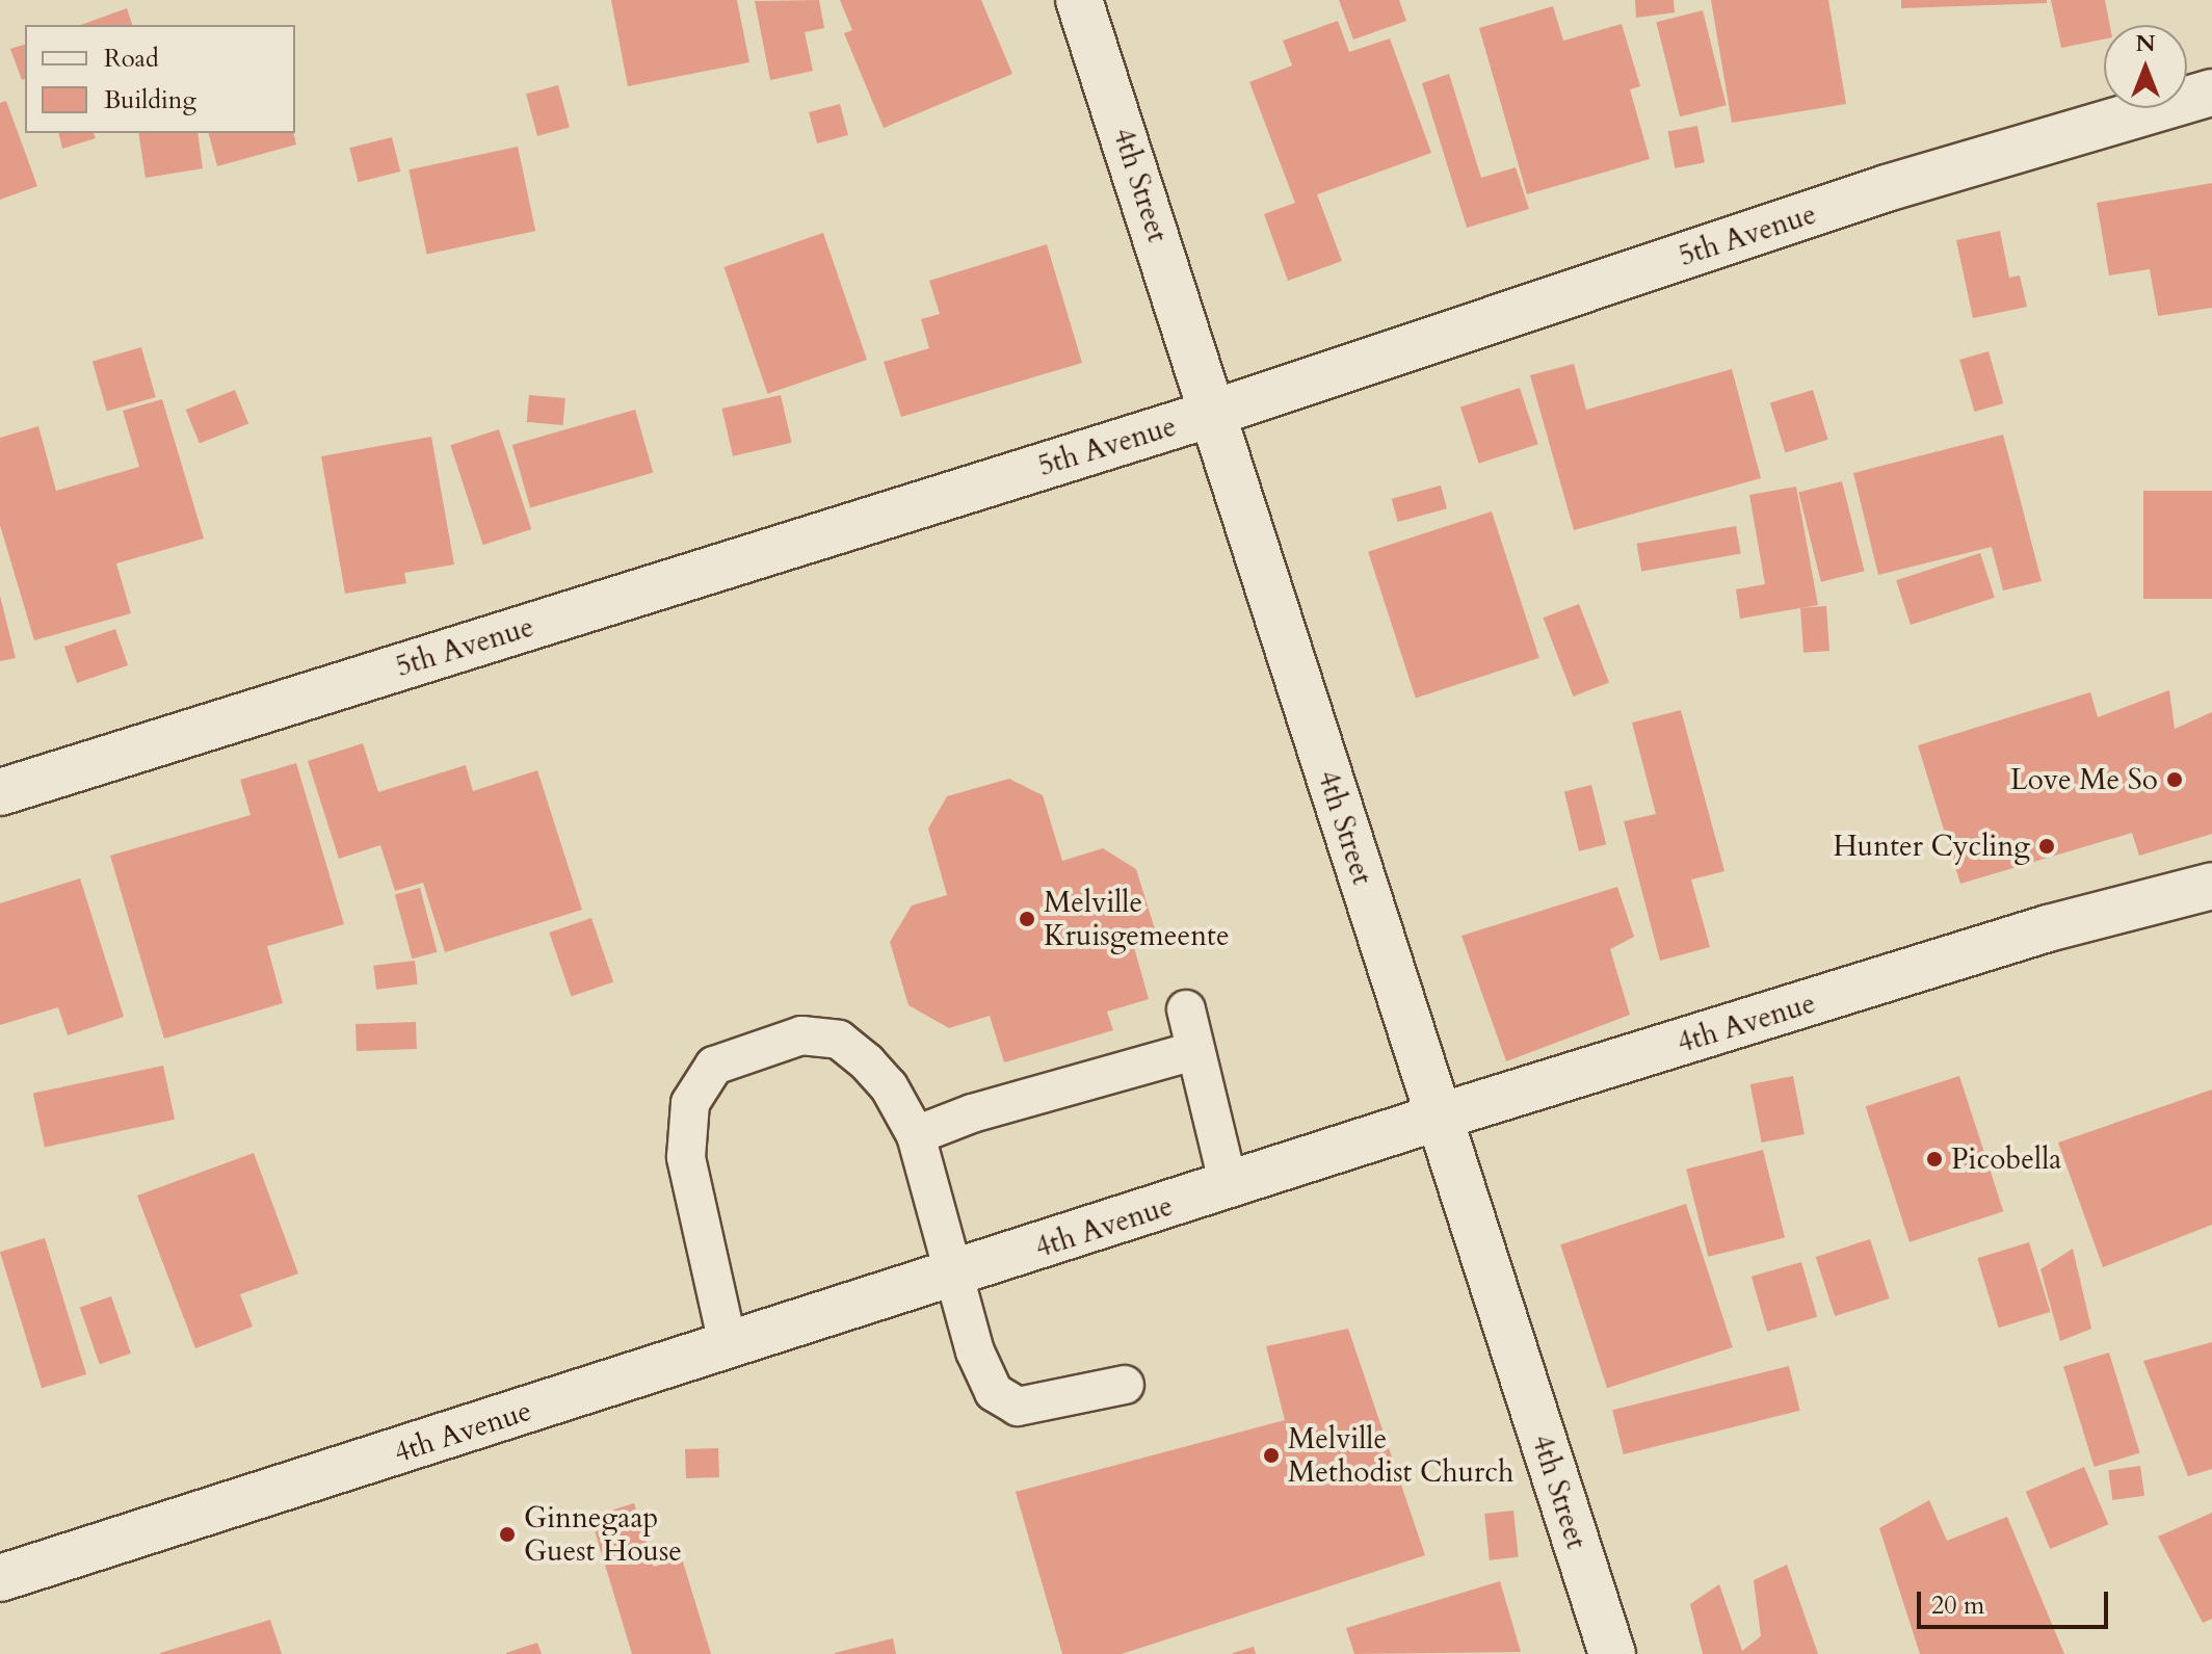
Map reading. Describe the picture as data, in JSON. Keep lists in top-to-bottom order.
{
  "streets": {
    "street": ["4th Street", "5th Avenue", "4th Avenue"]
  },
  "crossings": [
    ["4th Street", "5th Avenue"],
    ["4th Street", "4th Avenue"]
  ],
  "places": [
    "Love Me So",
    "Hunter Cycling",
    "Melville Kruisgemeente",
    "Picobella",
    "Melville Methodist Church",
    "Ginnegaap Guest House"
  ],
  "legend": ["Road", "Building"],
  "scale_bar": "20 m",
  "north": "top"
}
